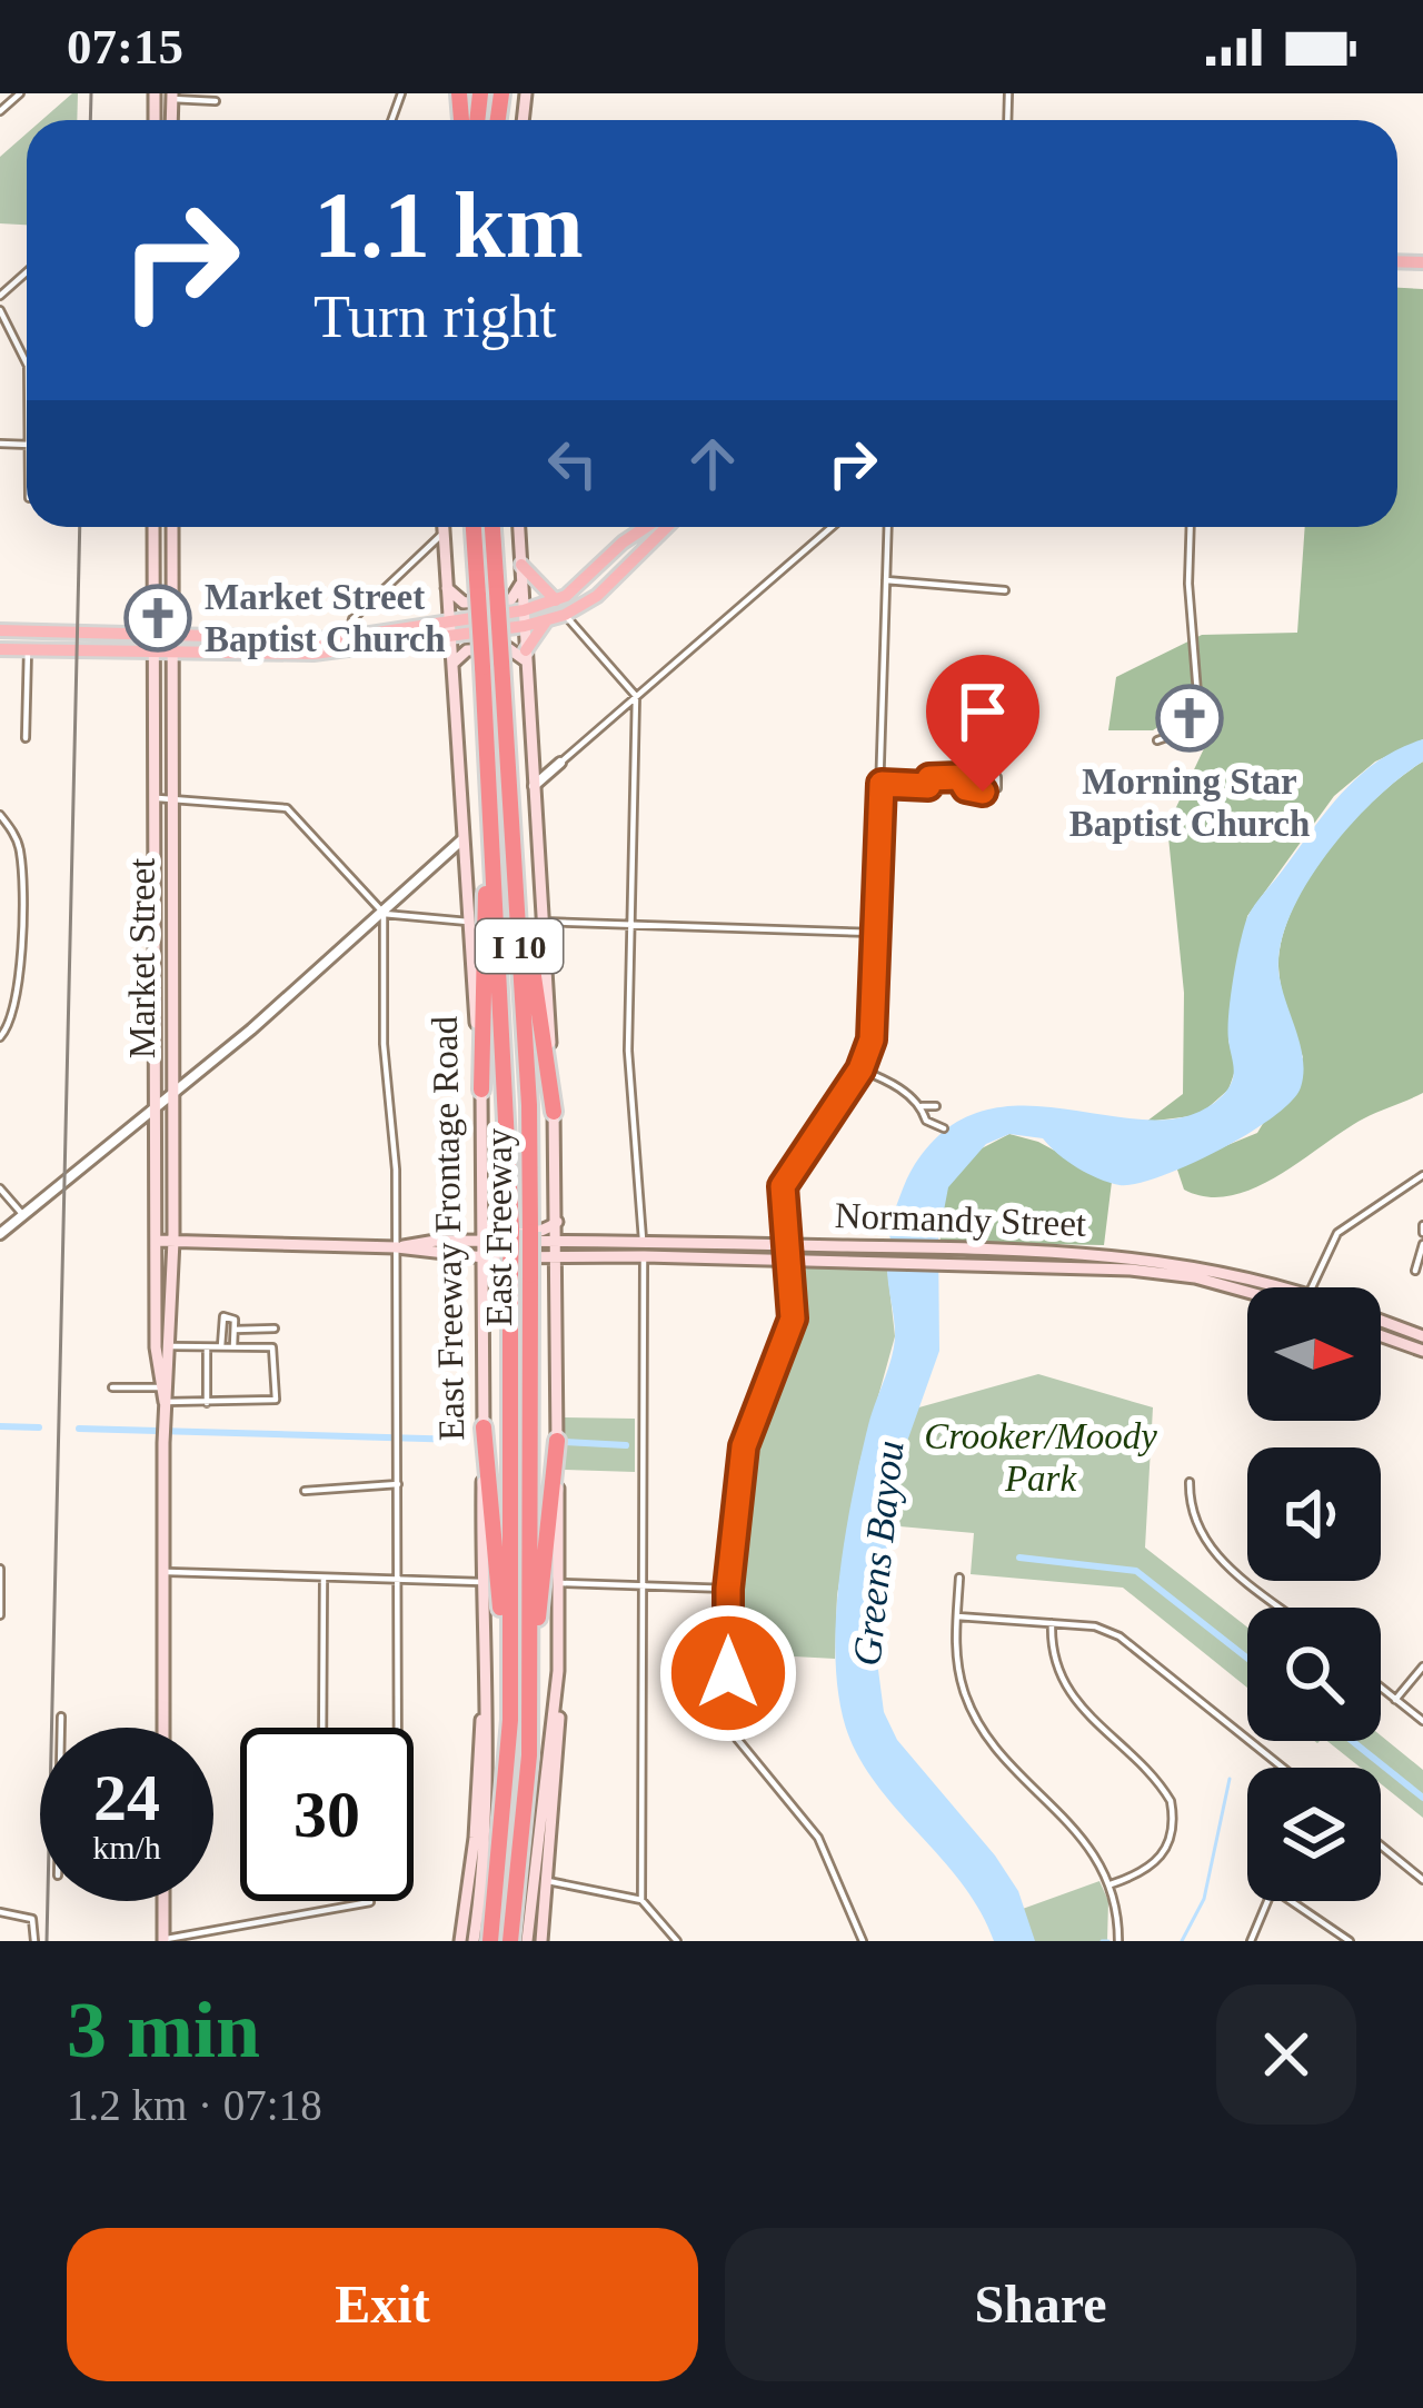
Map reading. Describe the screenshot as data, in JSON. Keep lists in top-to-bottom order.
{
  "streets": {
    "highway": ["I 10", "East Freeway"],
    "main road": ["Market Street", "Normandy Street", "East Freeway Frontage Road"]
  },
  "crossings": [
    ["Market Street", "Normandy Street"],
    ["Normandy Street", "East Freeway Frontage Road"],
    ["East Freeway", "East Freeway Frontage Road"]
  ],
  "water": ["Greens Bayou"],
  "parks": ["Crooker/Moody Park"],
  "places": {
    "church": ["Market Street Baptist Church", "Morning Star Baptist Church"]
  },
  "north": "right",
  "page": {
    "status": "07:15",
    "turn": ["1.1 km", "Turn right"],
    "speed": "24 km/h",
    "limit": "30",
    "heading": ["3 min", "1.2 km · 07:18"],
    "buttons": ["Exit", "Share"]
  }
}
